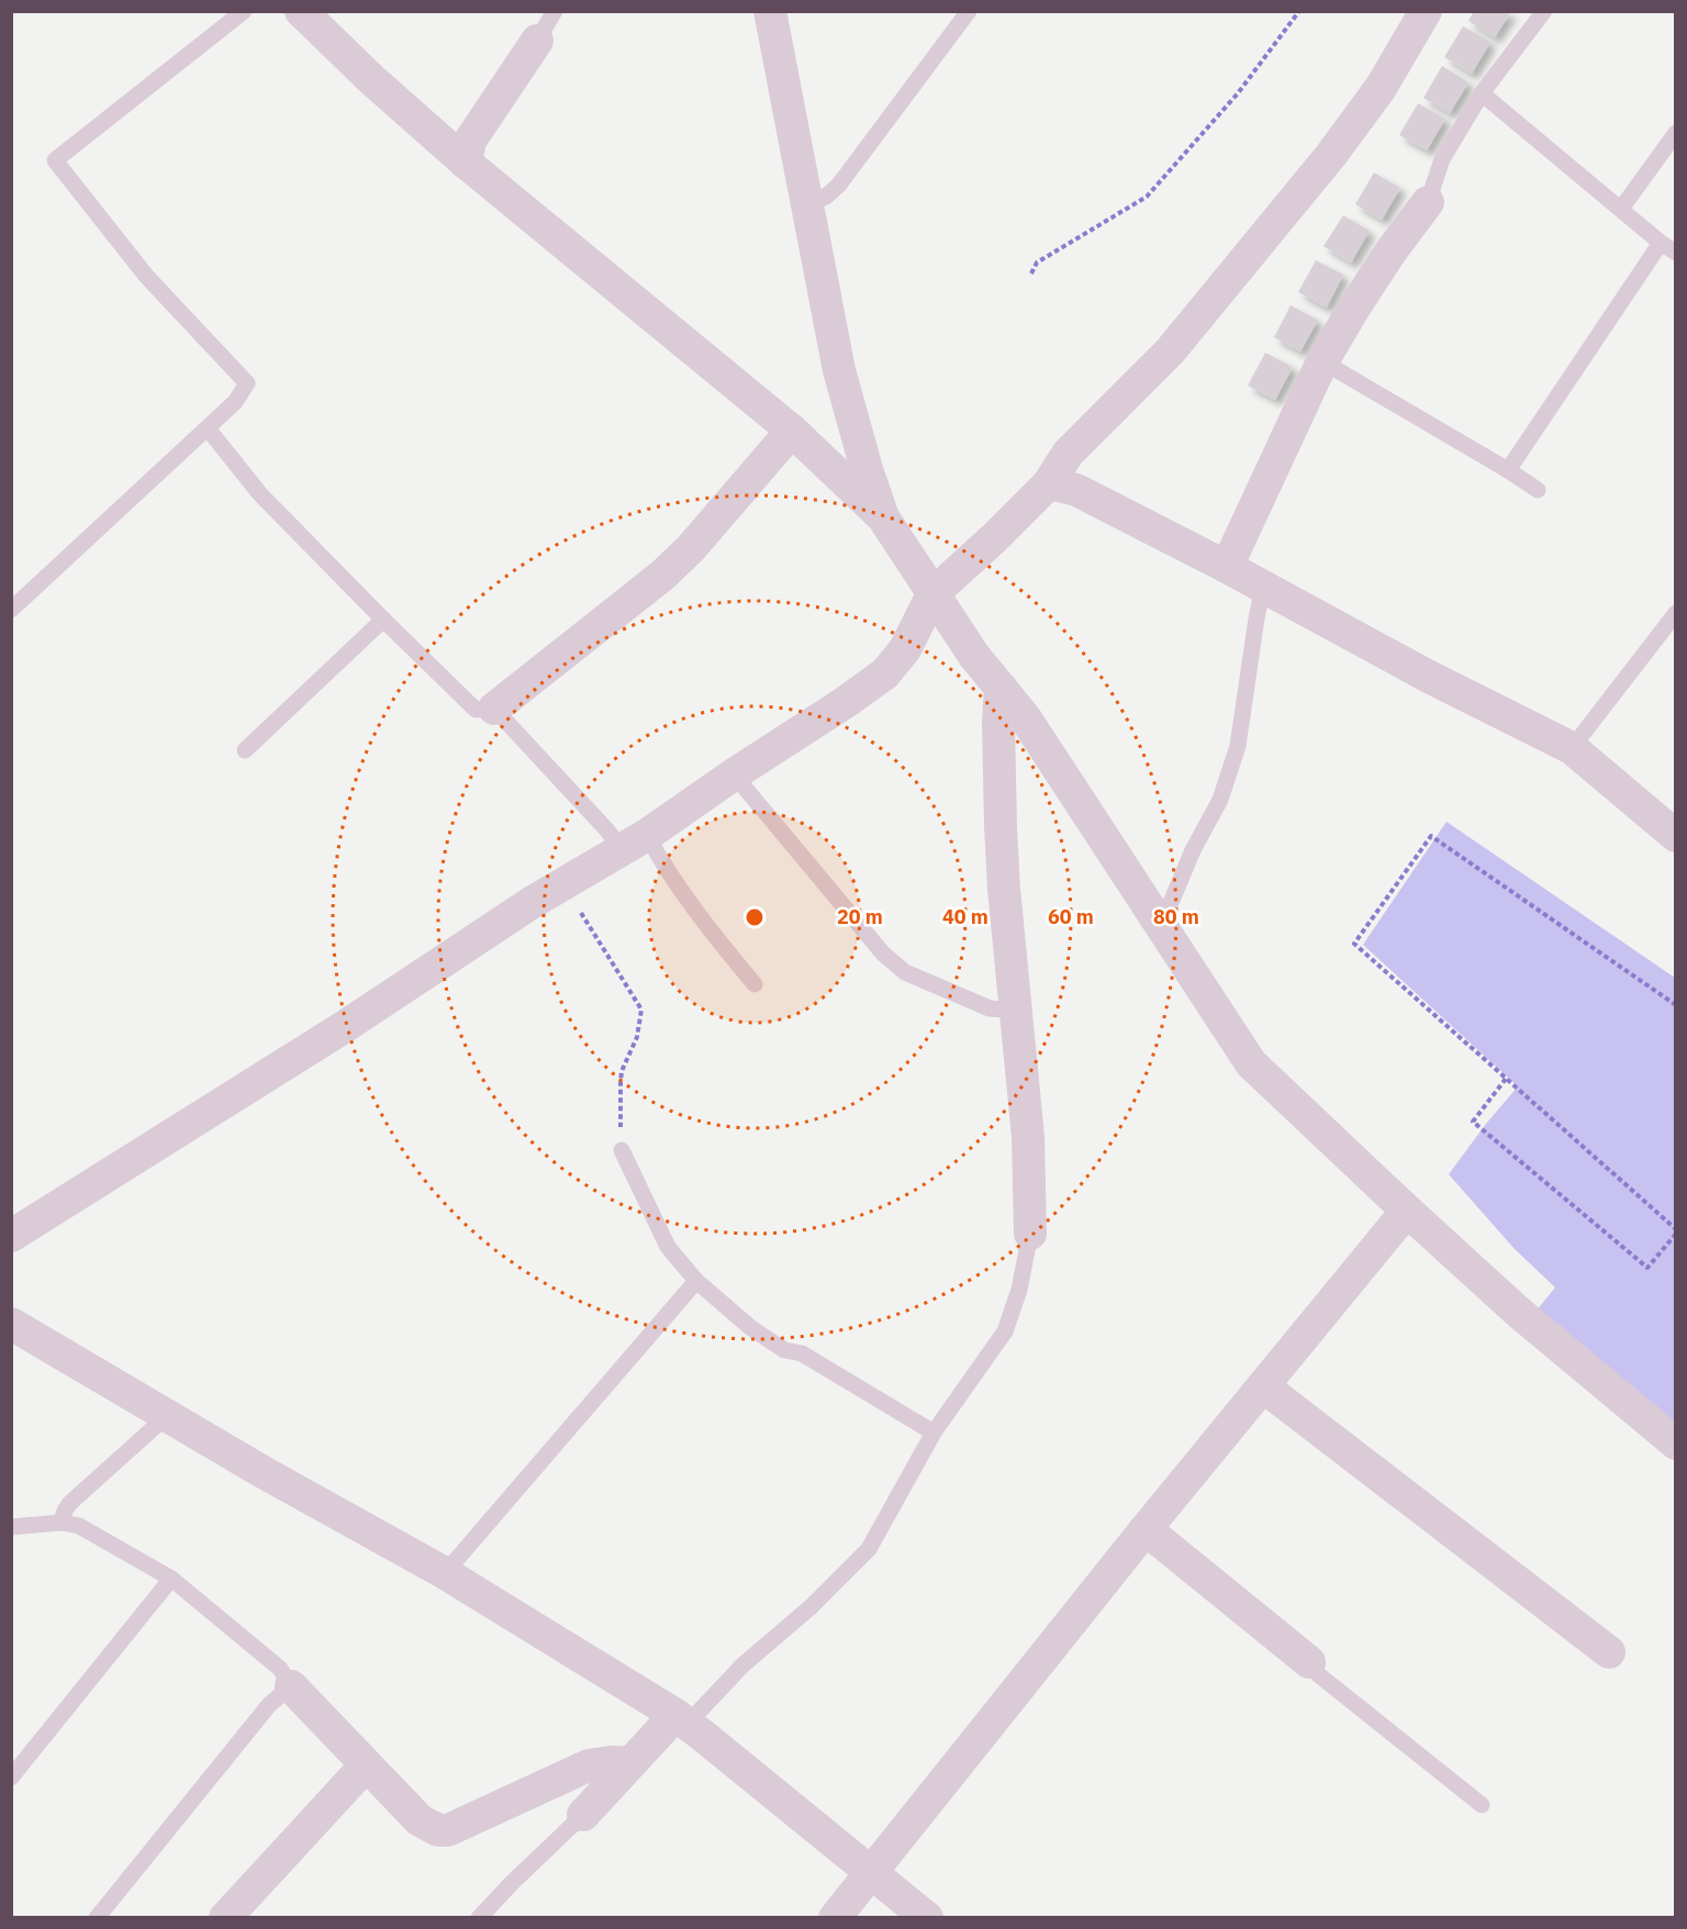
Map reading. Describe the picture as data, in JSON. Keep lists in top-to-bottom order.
{
  "rings": [
    "20 m",
    "40 m",
    "60 m",
    "80 m"
  ]
}
